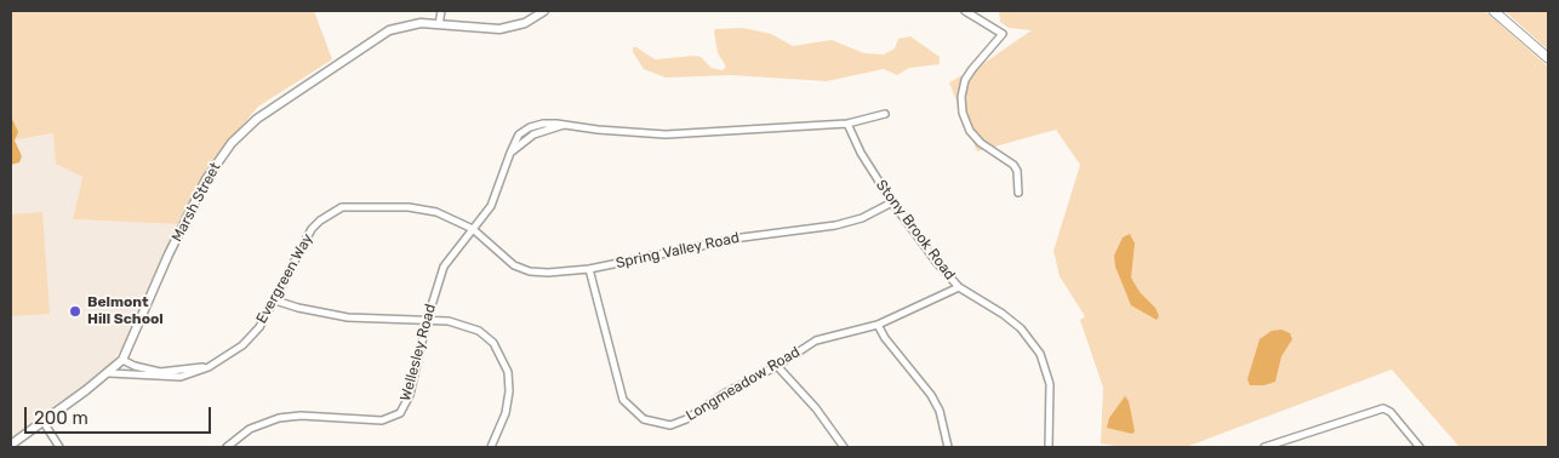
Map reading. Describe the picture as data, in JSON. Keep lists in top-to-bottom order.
{
  "streets": {
    "street": [
      "Marsh Street",
      "Stony Brook Road",
      "Spring Valley Road",
      "Evergreen Way",
      "Wellesley Road",
      "Longmeadow Road"
    ]
  },
  "crossings": [
    ["Marsh Street", "Evergreen Way"],
    ["Stony Brook Road", "Spring Valley Road"],
    ["Stony Brook Road", "Wellesley Road"],
    ["Stony Brook Road", "Longmeadow Road"],
    ["Spring Valley Road", "Evergreen Way"],
    ["Spring Valley Road", "Wellesley Road"],
    ["Spring Valley Road", "Longmeadow Road"],
    ["Evergreen Way", "Wellesley Road"]
  ],
  "places": ["Belmont Hill School"],
  "scale_bar": "200 m"
}
